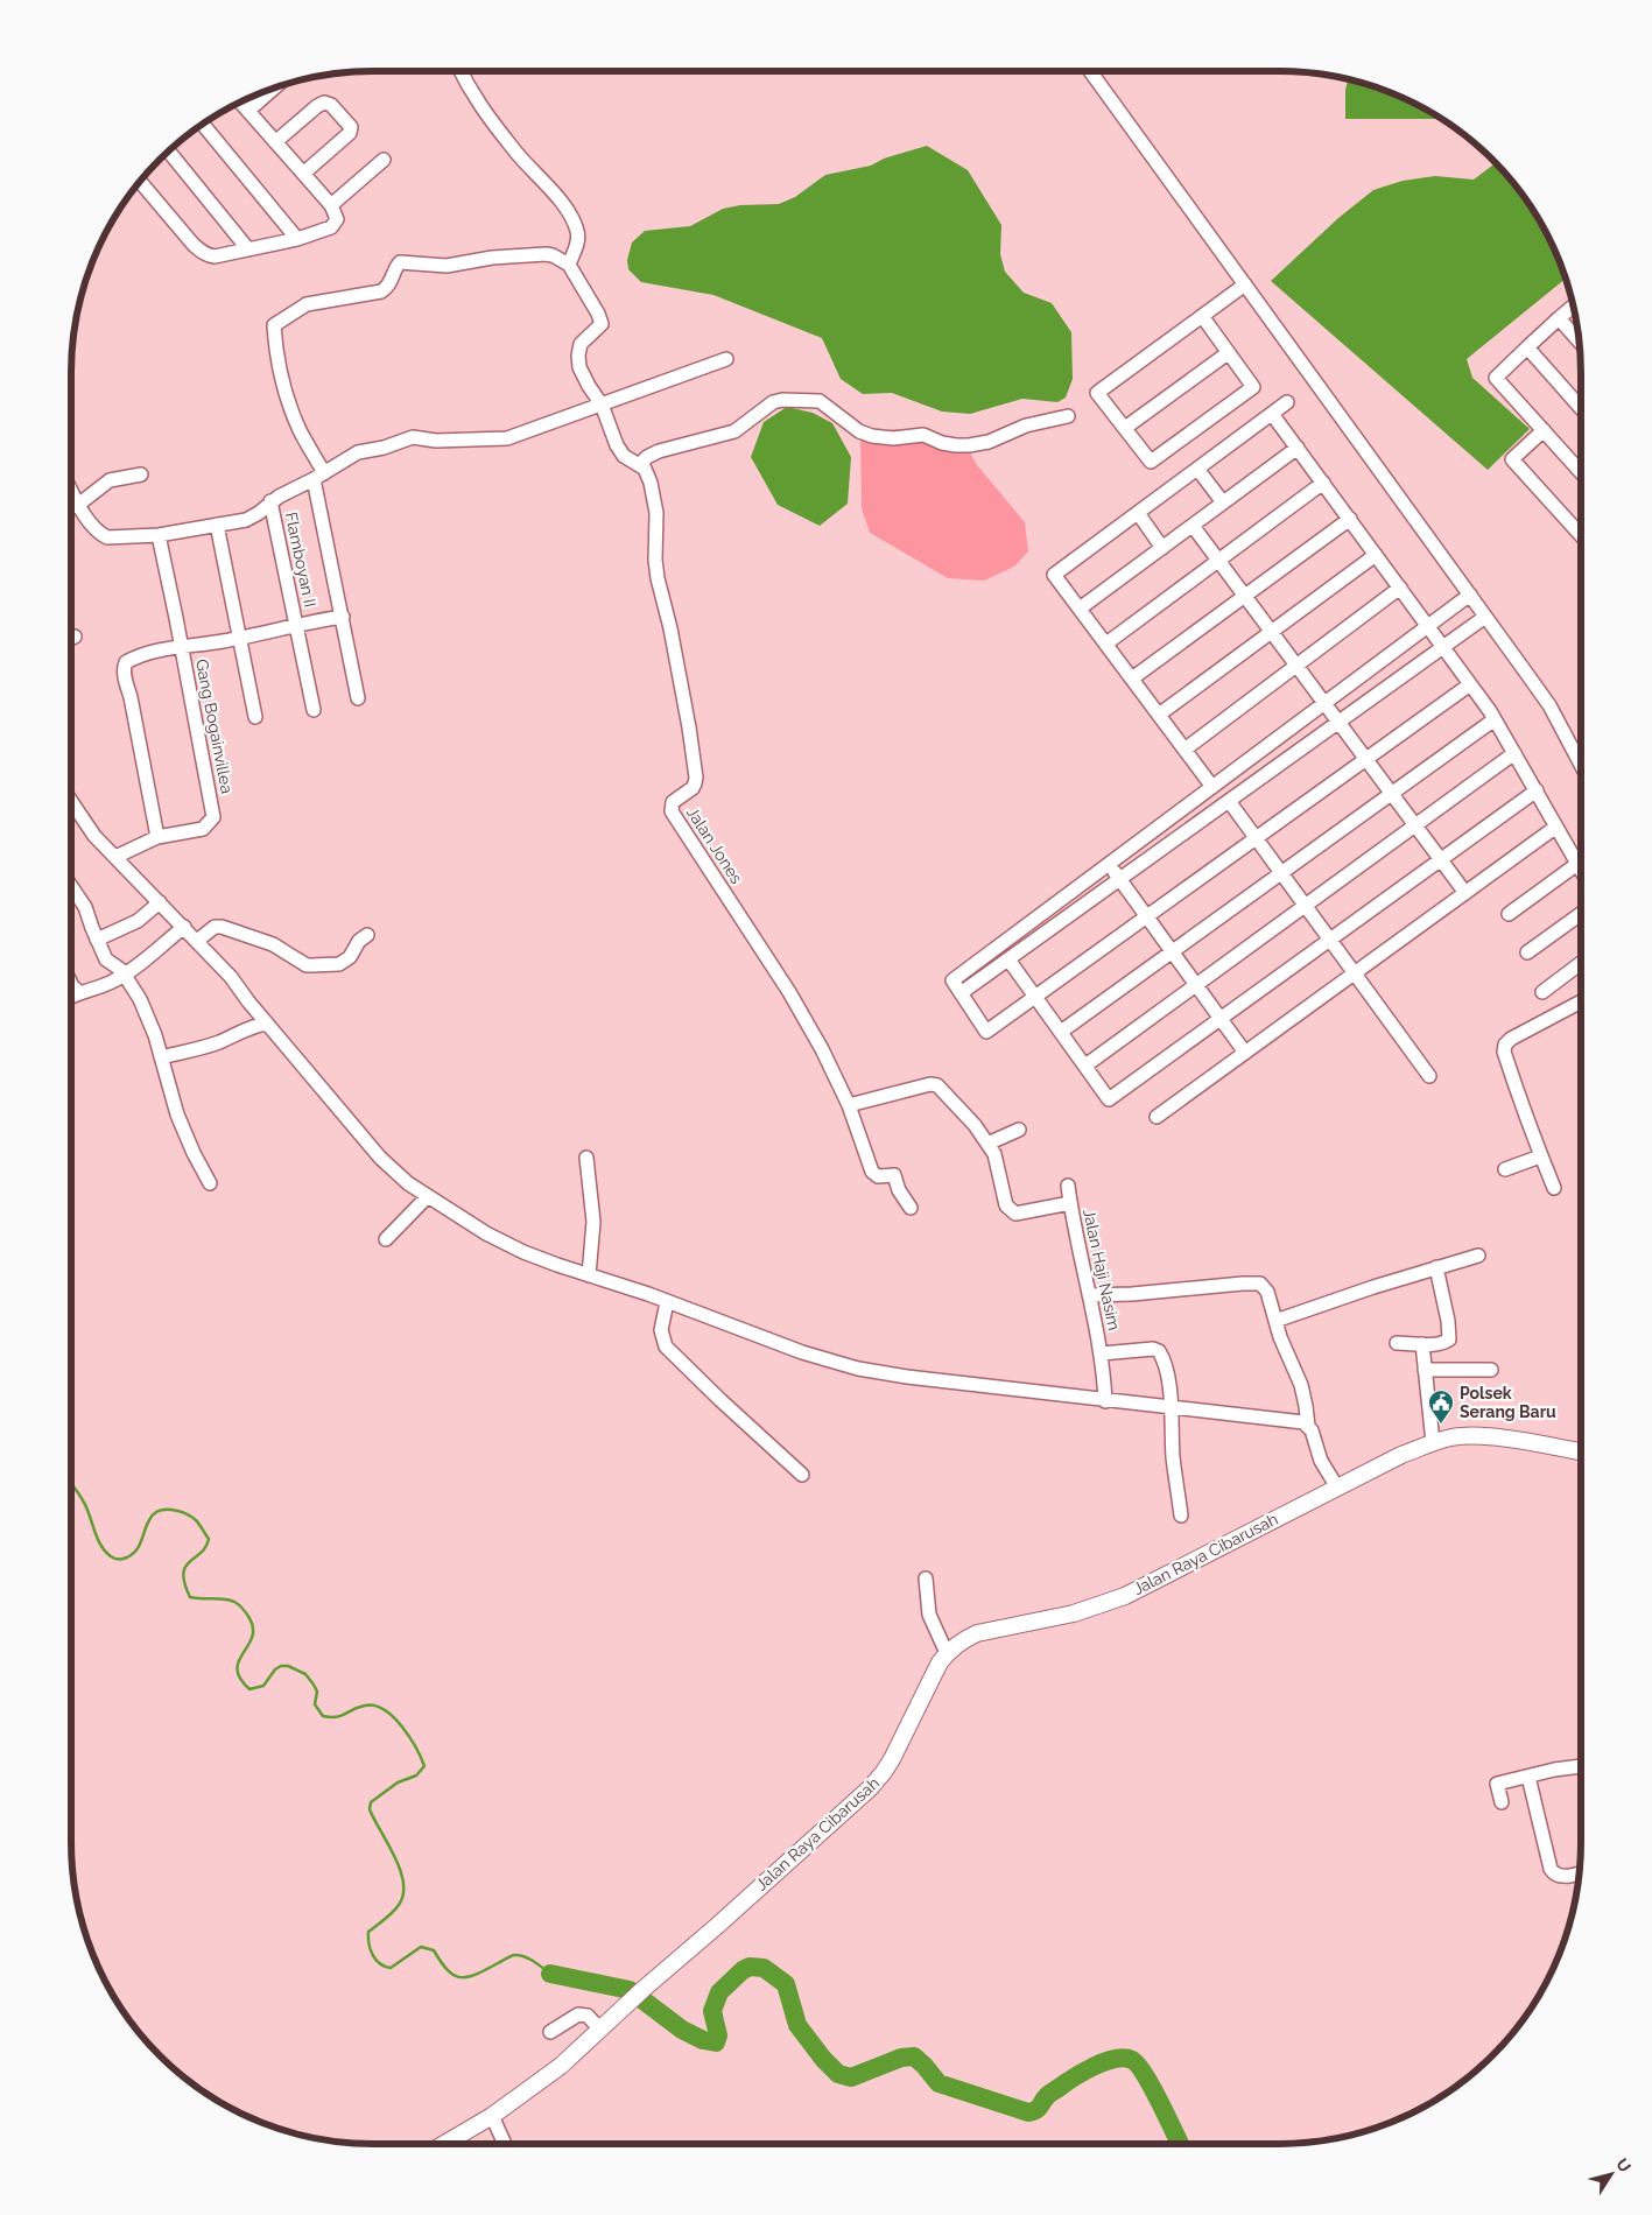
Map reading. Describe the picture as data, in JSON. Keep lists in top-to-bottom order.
{
  "streets": {
    "main road": ["Jalan Raya Cibarusah"],
    "street": [
      "Flamboyan II",
      "Gang Bogainvillea",
      "Jalan Jones",
      "Jalan Haji Nasim"
    ]
  },
  "crossings": [
    ["Jalan Jones", "Jalan Haji Nasim"]
  ],
  "places": {
    "public building": ["Polsek Serang Baru"]
  },
  "north": "top right"
}
